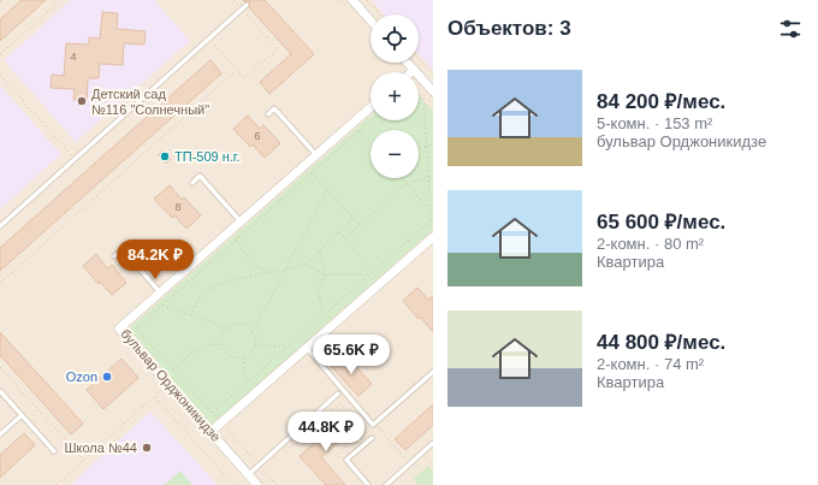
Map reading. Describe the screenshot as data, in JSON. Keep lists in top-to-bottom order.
{
  "streets": {
    "street": ["бульвар Орджоникидзе"]
  },
  "places": [
    "Детский сад №116 \"Солнечный\"",
    "ТП-509 н.г.",
    "Ozon",
    "Школа №44"
  ],
  "house_numbers": ["4", "6", "8"],
  "page": {
    "heading": "Объектов: 3",
    "map_buttons": ["+", "−"],
    "list": [
      {
        "name": "84 200 ₽/мес.",
        "note": "5-комн. · 153 m² · бульвар Орджоникидзе"
      },
      {
        "name": "65 600 ₽/мес.",
        "note": "2-комн. · 80 m² · Квартира"
      },
      {
        "name": "44 800 ₽/мес.",
        "note": "2-комн. · 74 m² · Квартира"
      }
    ],
    "price": ["84.2K ₽", "65.6K ₽", "44.8K ₽"]
  }
}
